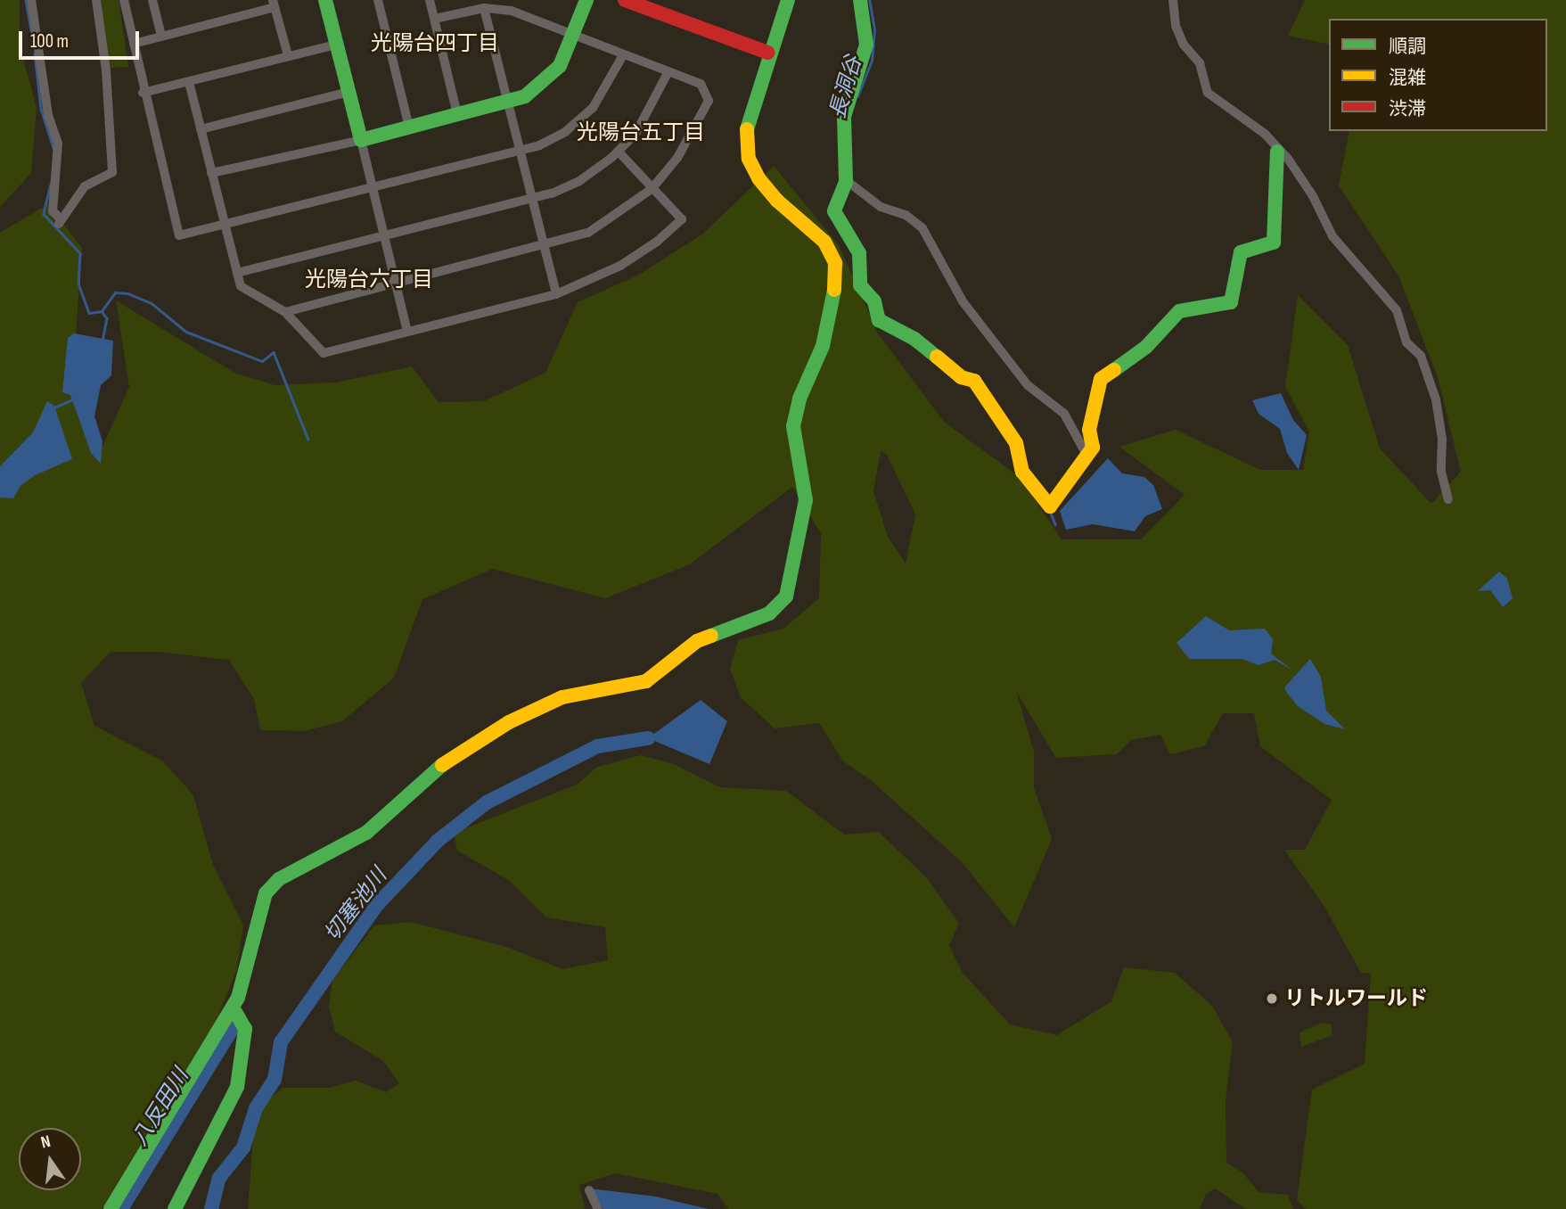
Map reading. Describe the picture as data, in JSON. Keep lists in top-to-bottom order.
{
  "districts": ["光陽台四丁目", "光陽台五丁目", "光陽台六丁目"],
  "water": ["長洞谷", "切塞池川", "八反田川"],
  "places": ["リトルワールド"],
  "legend": ["順調", "混雑", "渋滞"],
  "scale_bar": "100 m",
  "north": "top"
}
